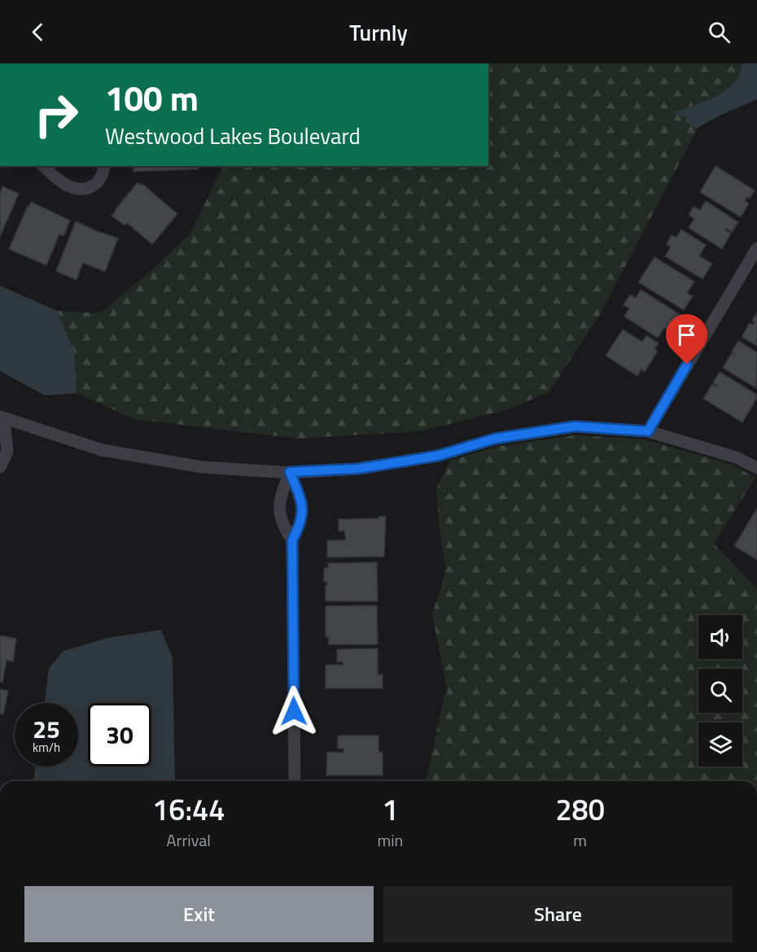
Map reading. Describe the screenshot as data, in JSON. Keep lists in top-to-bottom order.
{
  "page": {
    "header": "Turnly",
    "turn": ["100 m", "Westwood Lakes Boulevard"],
    "speed": "25 km/h",
    "limit": "30",
    "eta": [
      "16:44",
      "Arrival",
      "1",
      "min",
      "280",
      "m"
    ],
    "buttons": ["Exit", "Share"]
  }
}
